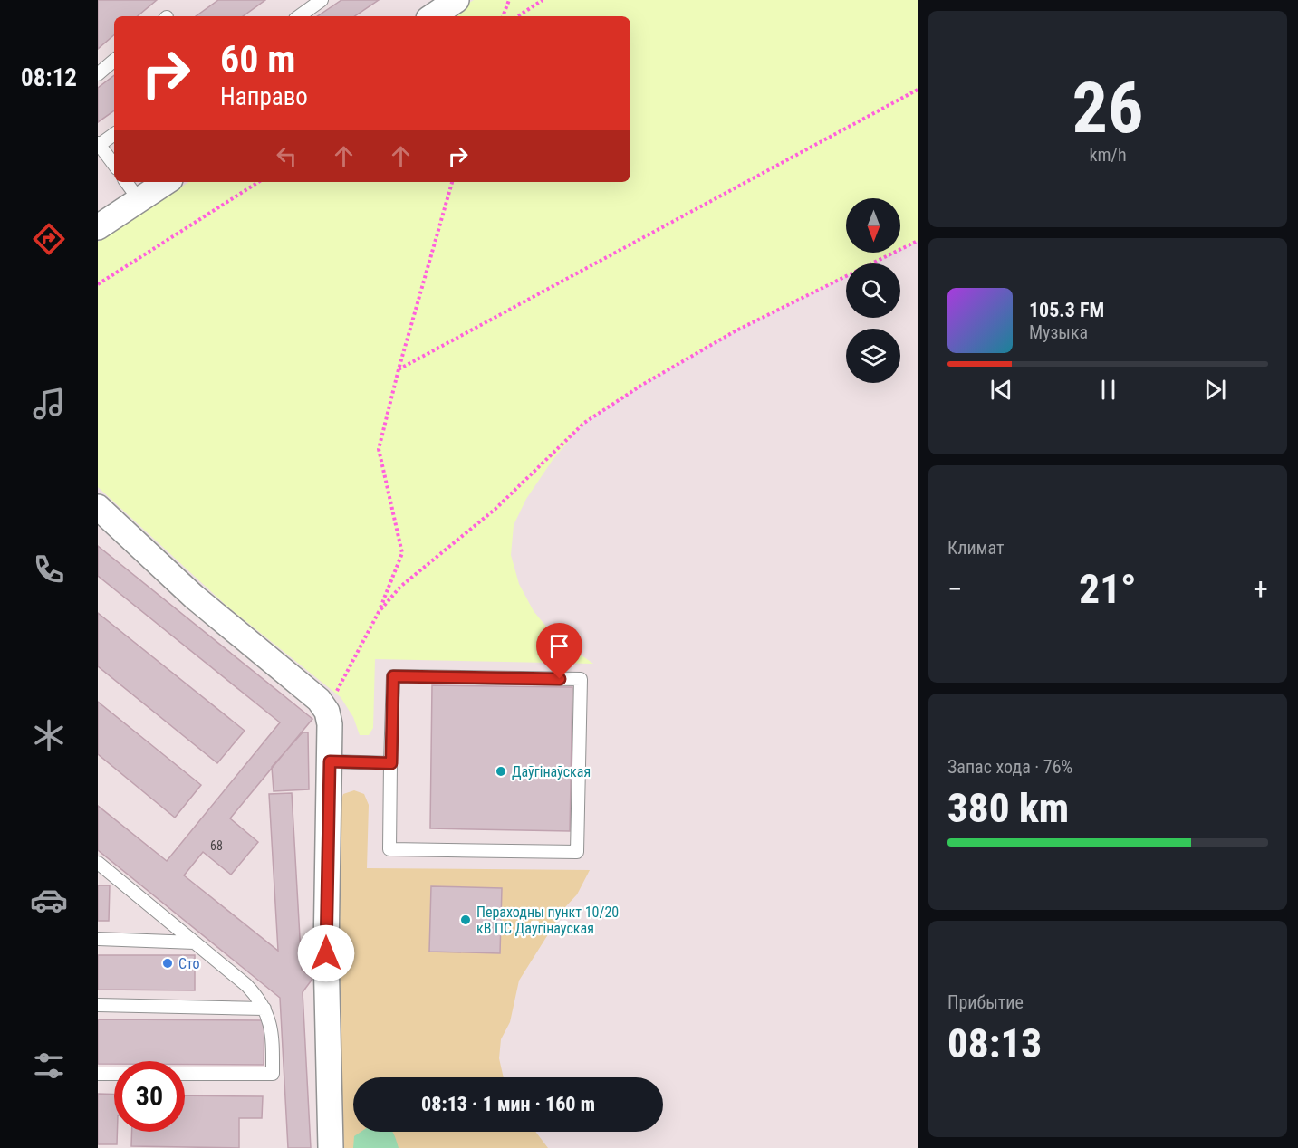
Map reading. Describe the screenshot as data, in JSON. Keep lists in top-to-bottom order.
{
  "places": ["Даўгінаўская", "Пераходны пункт 10/20 кВ ПС Даўгінаўская", "Сто"],
  "house_numbers": ["68"],
  "north": "bottom",
  "page": {
    "tabs": "08:12",
    "tile": [
      ["26", "km/h"],
      "Климат",
      ["Запас хода · 76%", "380 km"],
      ["Прибытие", "08:13"]
    ],
    "turn": ["60 m", "Направо"],
    "song": ["105.3 FM", "Музыка"],
    "heat": ["−", "21°", "+"],
    "limit": "30",
    "trip": "08:13 · 1 мин · 160 m"
  }
}
